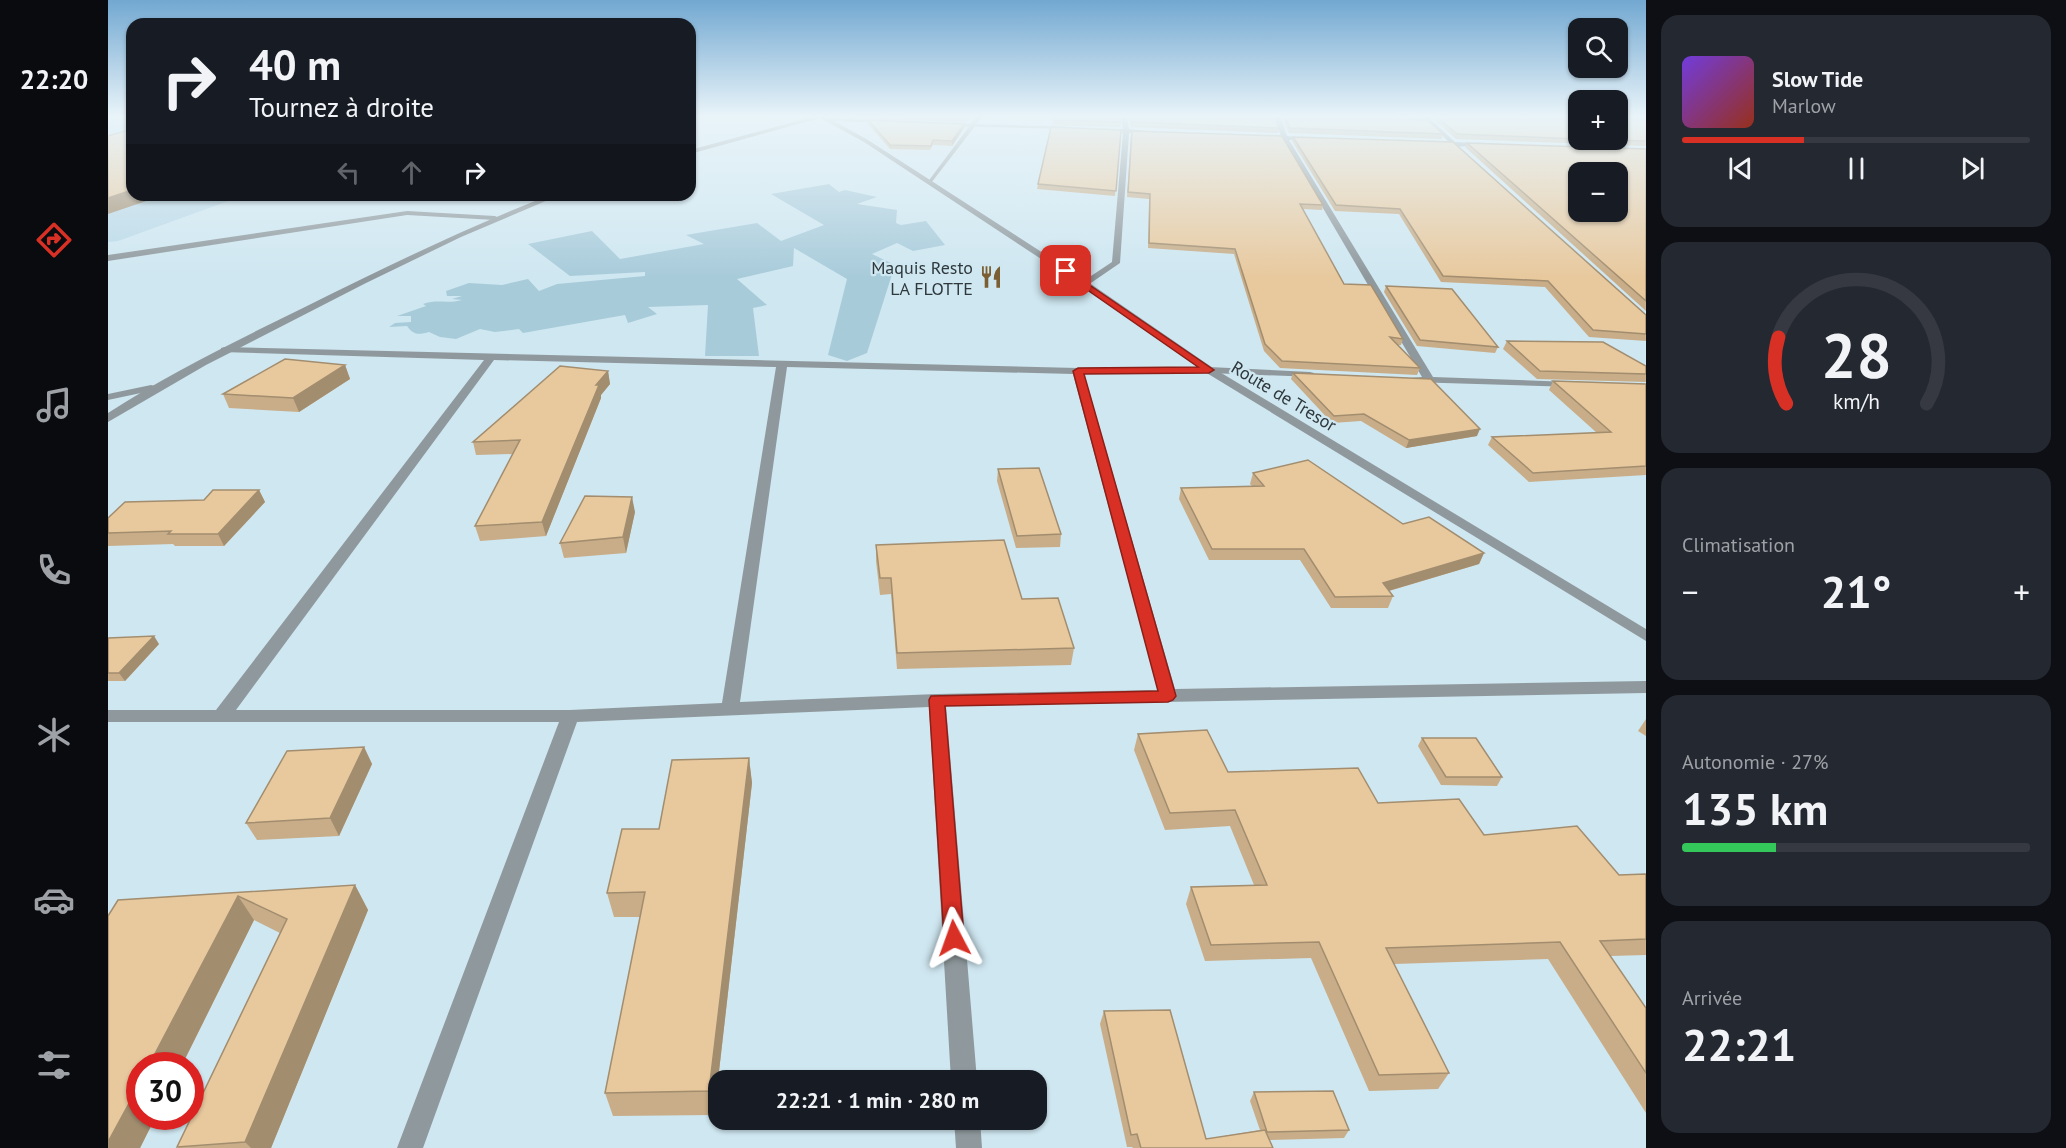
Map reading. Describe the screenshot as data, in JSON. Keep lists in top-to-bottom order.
{
  "streets": {
    "street": ["Route de Tresor"]
  },
  "places": {
    "restaurant": ["Maquis Resto LA FLOTTE"]
  },
  "page": {
    "tabs": "22:20",
    "map_buttons": ["+", "−"],
    "turn": ["40 m", "Tournez à droite"],
    "song": ["Slow Tide", "Marlow"],
    "tile": [
      "Climatisation",
      ["Autonomie · 27%", "135 km"],
      ["Arrivée", "22:21"]
    ],
    "heat": ["−", "21°", "+"],
    "limit": "30",
    "trip": "22:21 · 1 min · 280 m",
    "gauge": ["28", "km/h"]
  }
}
